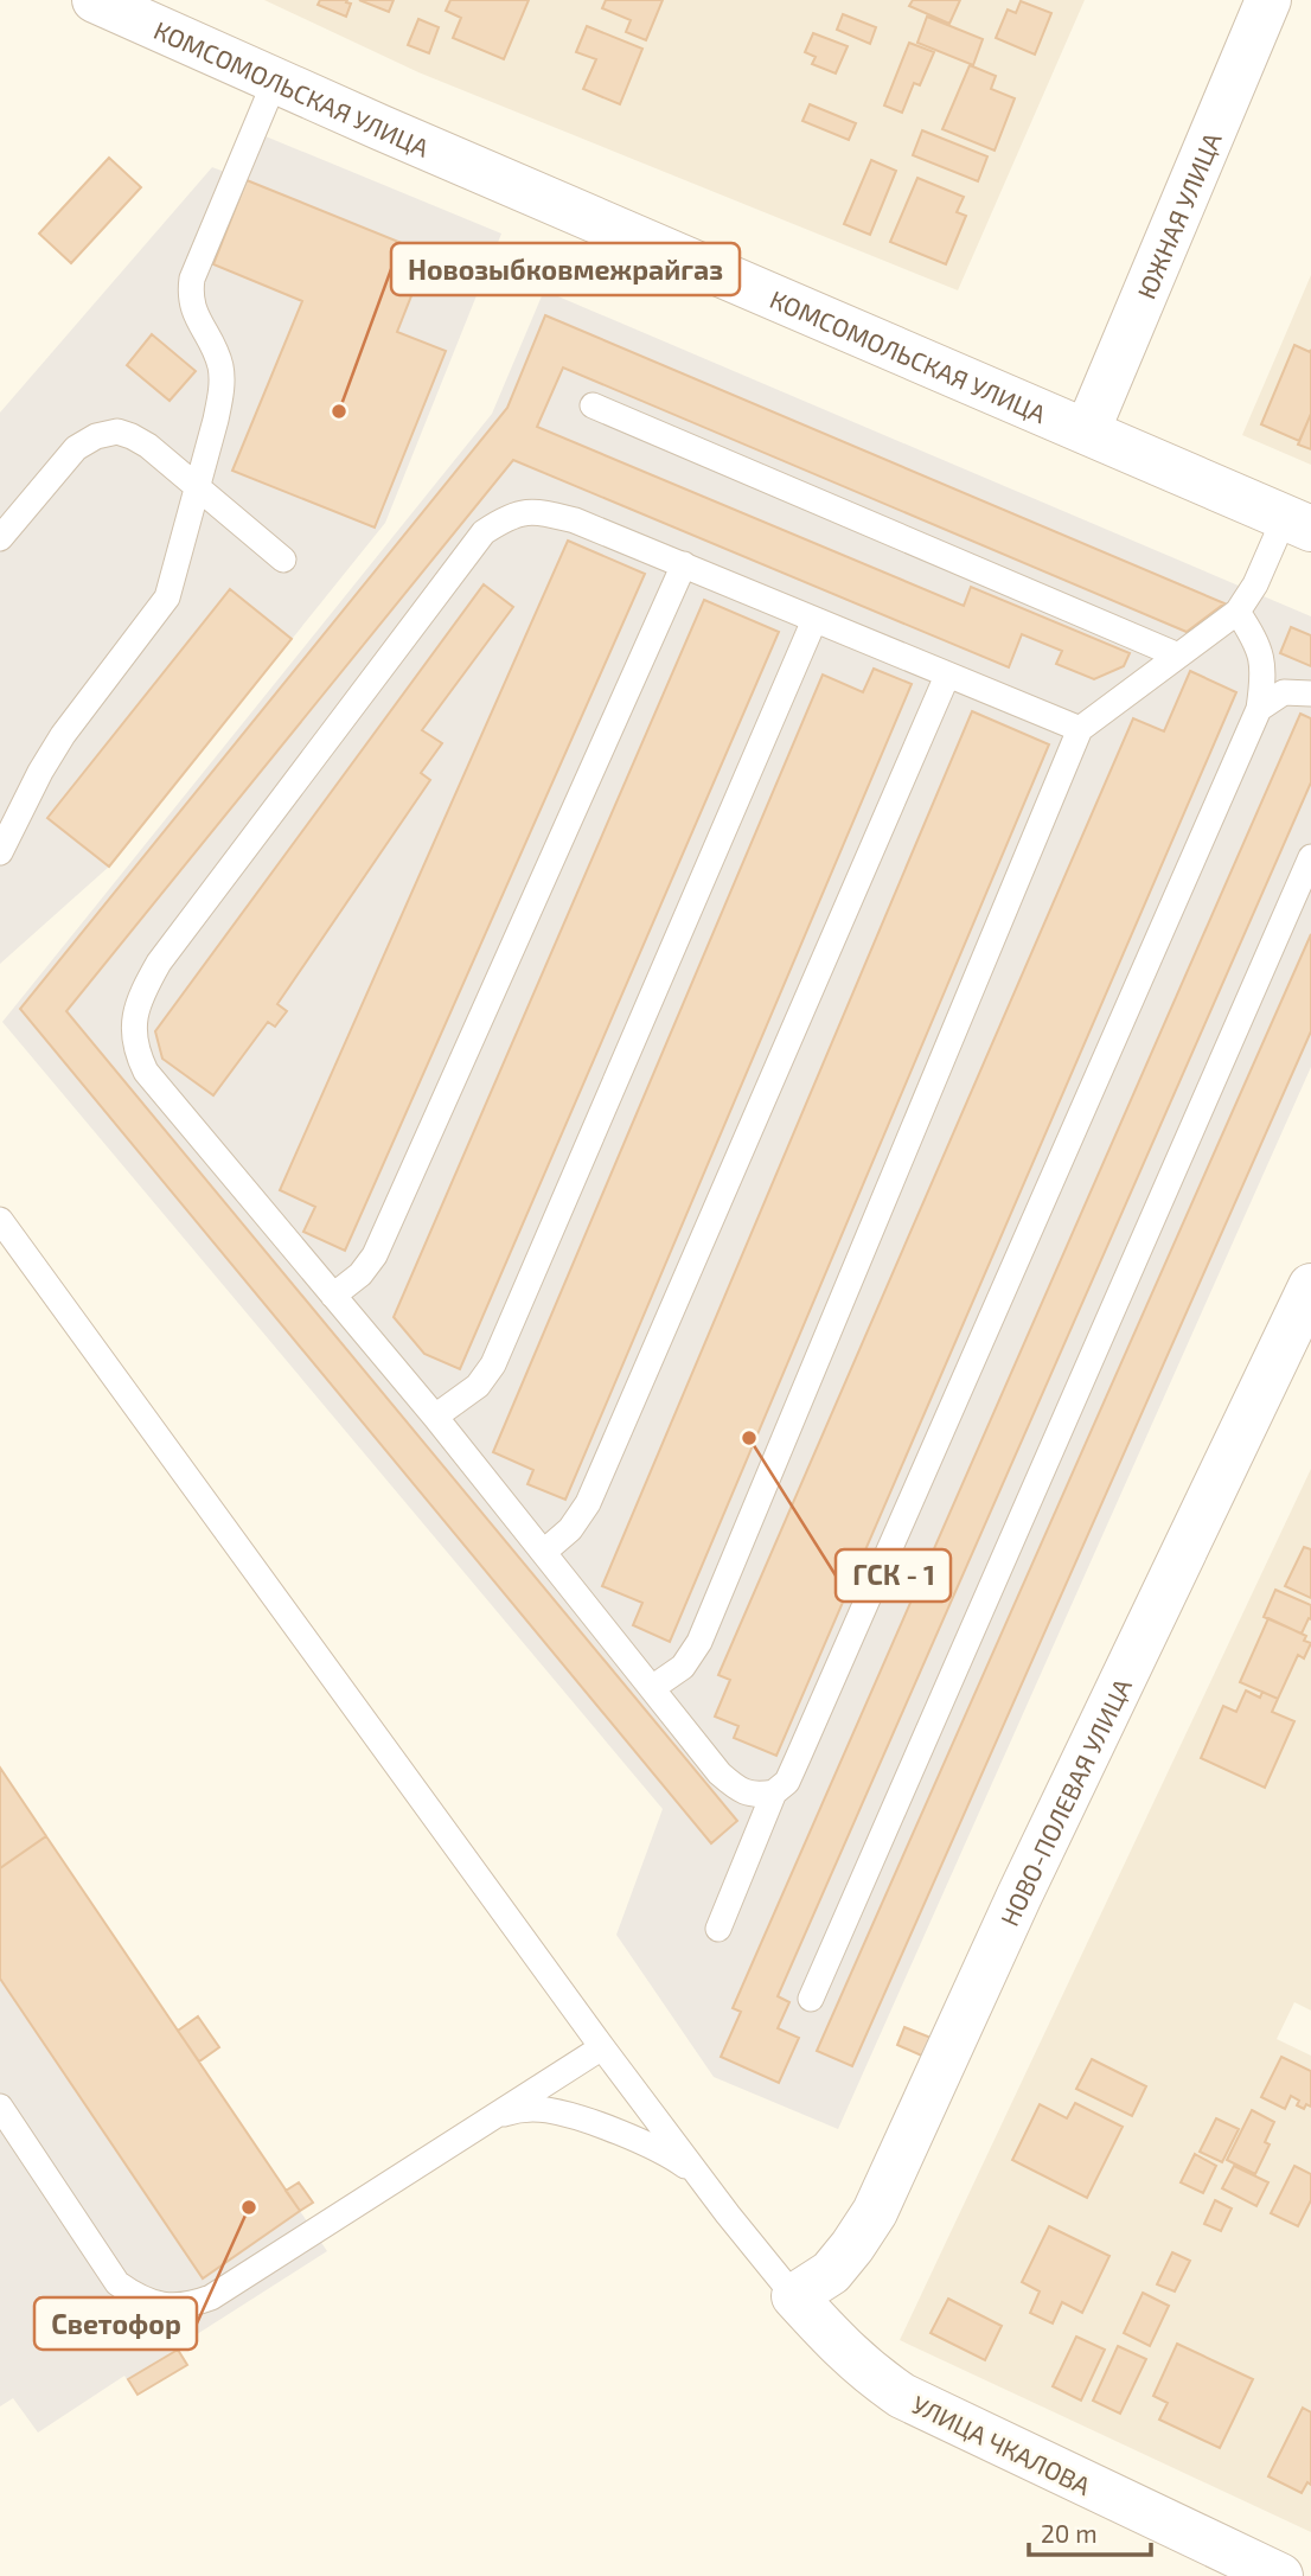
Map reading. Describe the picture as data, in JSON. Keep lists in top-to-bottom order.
{
  "streets": {
    "street": [
      "КОМСОМОЛЬСКАЯ УЛИЦА",
      "ЮЖНАЯ УЛИЦА",
      "НОВО-ПОЛЕВАЯ УЛИЦА",
      "УЛИЦА ЧКАЛОВА"
    ]
  },
  "crossings": [
    ["КОМСОМОЛЬСКАЯ УЛИЦА", "ЮЖНАЯ УЛИЦА"],
    ["НОВО-ПОЛЕВАЯ УЛИЦА", "УЛИЦА ЧКАЛОВА"]
  ],
  "places": ["Новозыбковмежрайгаз", "ГСК - 1", "Светофор"],
  "scale_bar": "20 m"
}
